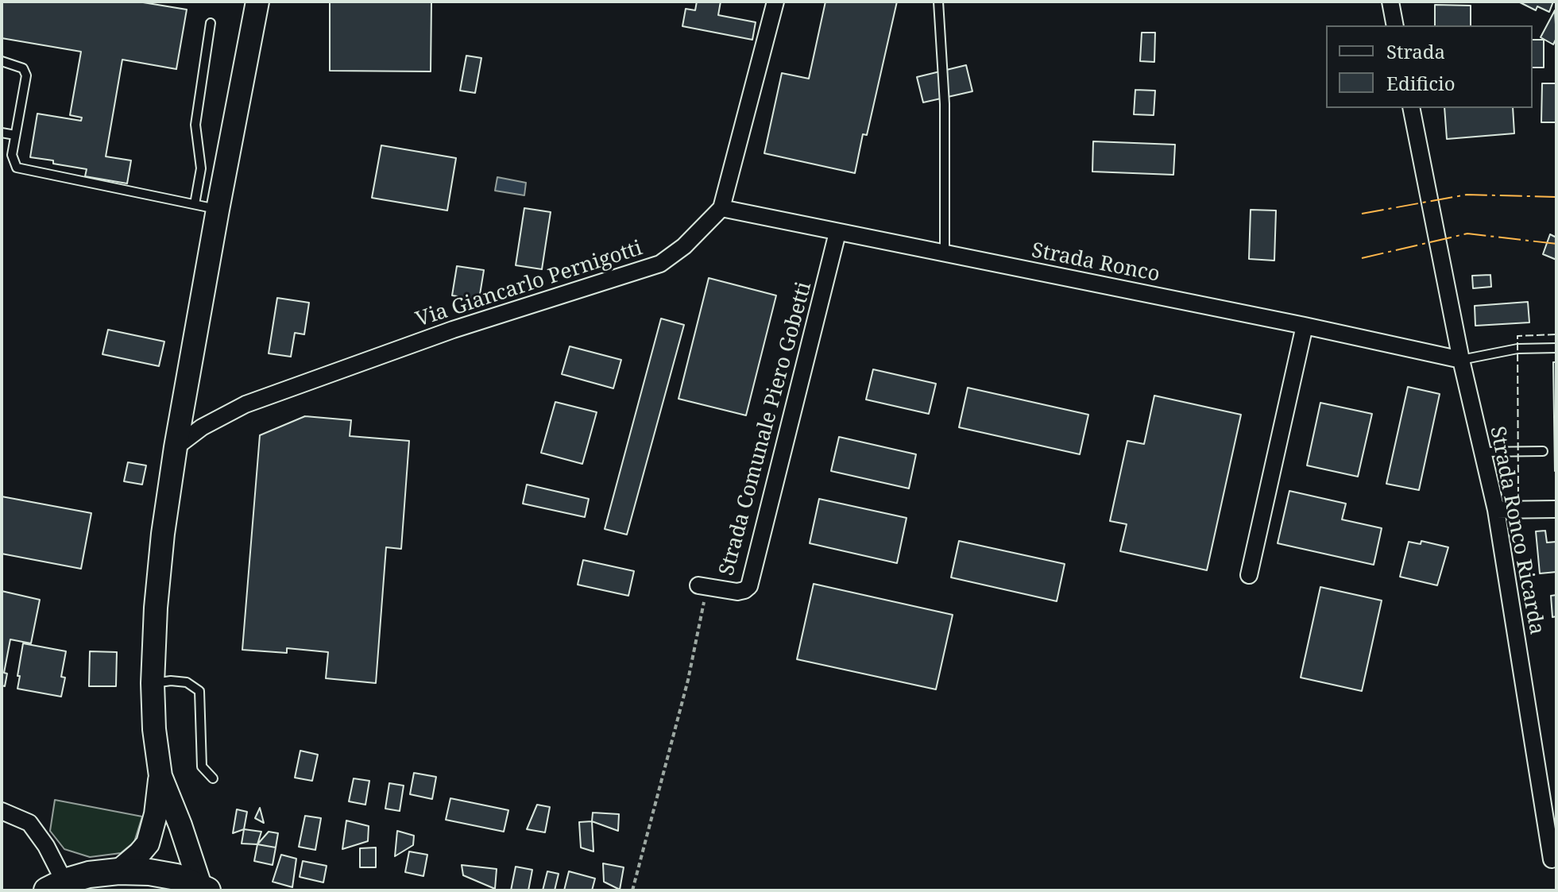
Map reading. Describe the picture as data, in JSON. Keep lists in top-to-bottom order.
{
  "streets": {
    "street": [
      "Strada Ronco",
      "Via Giancarlo Pernigotti",
      "Strada Comunale Piero Gobetti",
      "Strada Ronco Ricarda"
    ]
  },
  "crossings": [
    ["Strada Ronco", "Via Giancarlo Pernigotti"],
    ["Strada Ronco", "Strada Comunale Piero Gobetti"],
    ["Strada Ronco", "Strada Ronco Ricarda"]
  ],
  "legend": ["Strada", "Edificio"]
}
